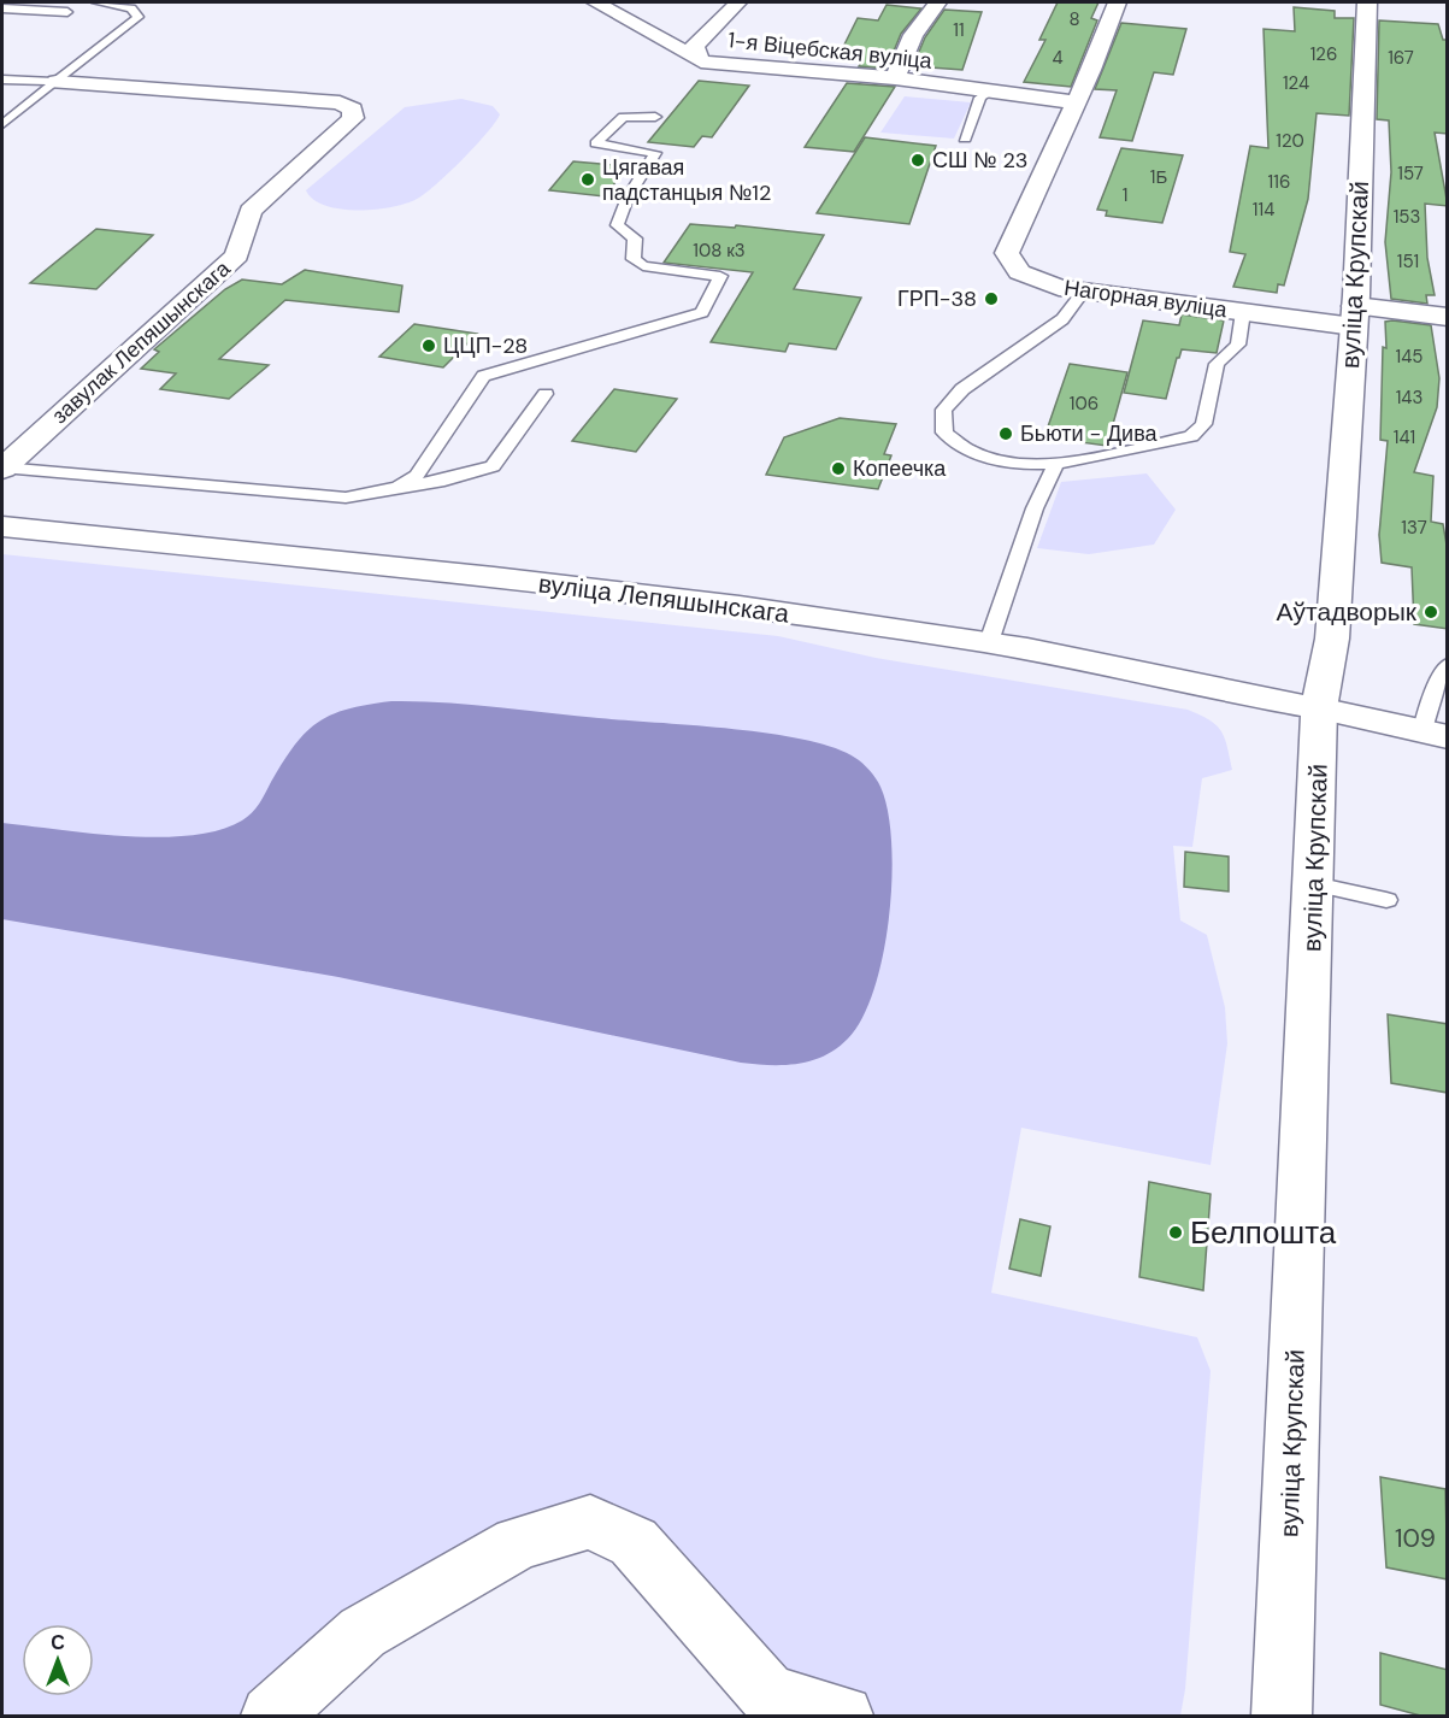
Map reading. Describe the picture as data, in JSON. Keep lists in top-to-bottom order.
{
  "streets": {
    "street": [
      "1-я Віцебская вуліца",
      "вуліца Крупскай",
      "Нагорная вуліца",
      "завулак Лепяшынскага",
      "вуліца Лепяшынскага"
    ]
  },
  "crossings": [
    ["1-я Віцебская вуліца", "Нагорная вуліца"],
    ["вуліца Крупскай", "Нагорная вуліца"],
    ["вуліца Крупскай", "вуліца Лепяшынскага"]
  ],
  "places": [
    "СШ № 23",
    "Цягавая падстанцыя №12",
    "ГРП-38",
    "ЦЦП-28",
    "Бьюти - Дива",
    "Копеечка",
    "Аўтадворык",
    "Белпошта"
  ],
  "house_numbers": [
    "8",
    "11",
    "126",
    "4",
    "167",
    "124",
    "120",
    "157",
    "1Б",
    "116",
    "1",
    "114",
    "153",
    "108 к3",
    "151",
    "145",
    "143",
    "106",
    "141",
    "137",
    "109"
  ],
  "north": "top"
}
